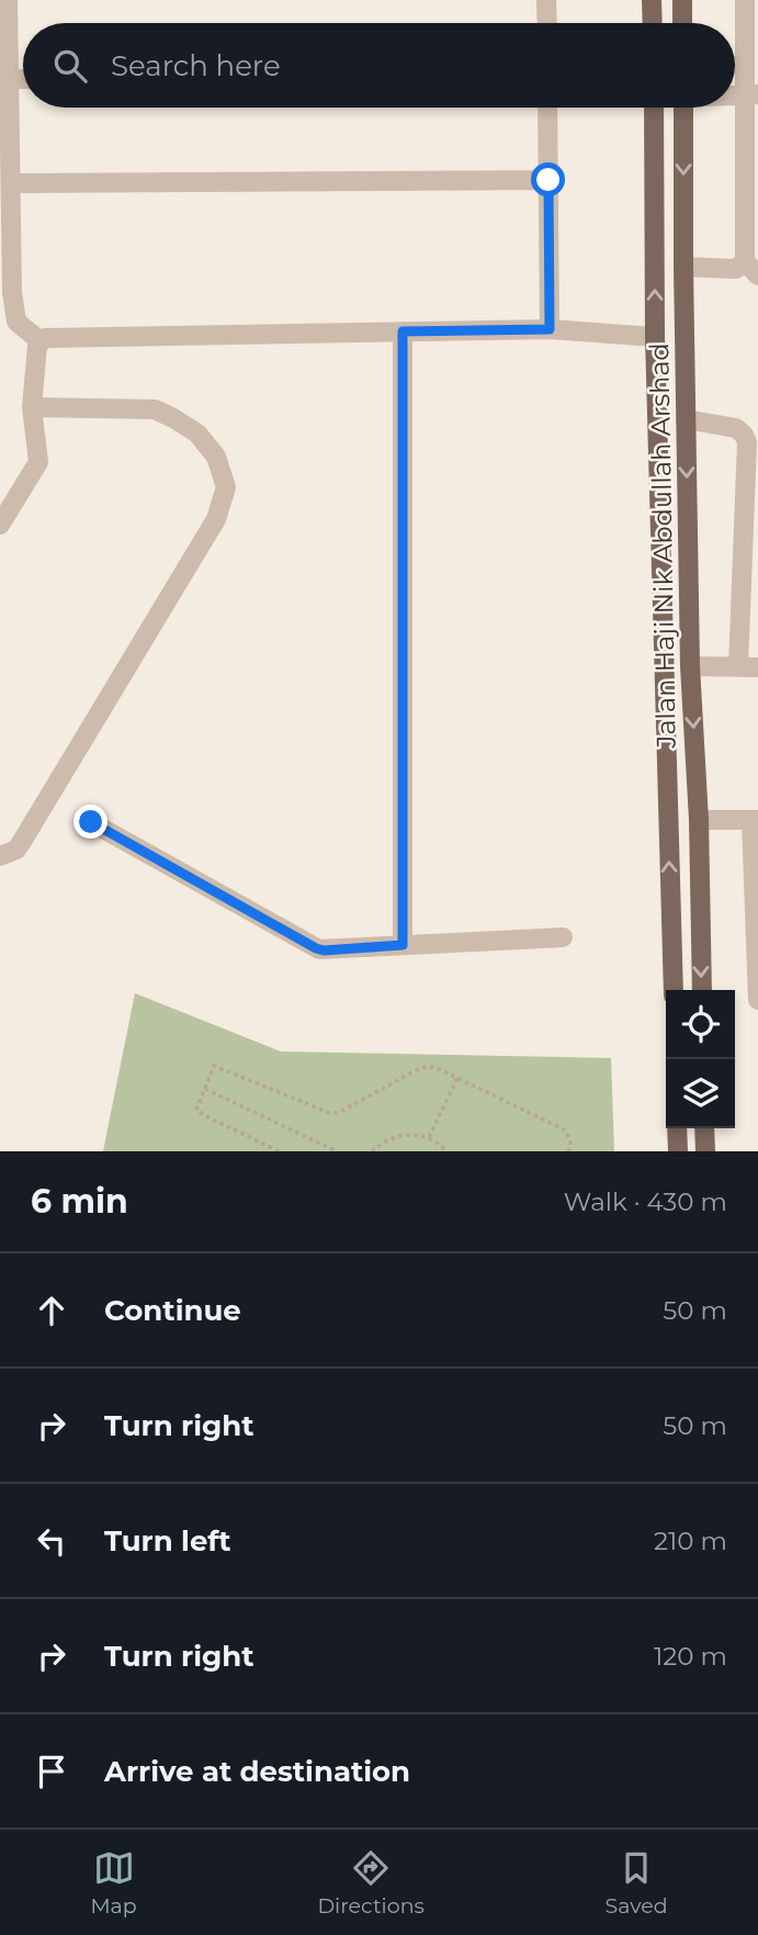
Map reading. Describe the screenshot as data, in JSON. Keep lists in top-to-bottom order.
{
  "streets": {
    "main road": ["Jalan Haji Nik Abdullah Arshad"]
  },
  "page": {
    "search": "Search here",
    "heading": ["6 min", "Walk · 430 m"],
    "list": [
      ["Continue", "50 m"],
      ["Turn right", "50 m"],
      ["Turn left", "210 m"],
      ["Turn right", "120 m"],
      "Arrive at destination"
    ],
    "nav": ["Map", "Directions", "Saved"]
  }
}
